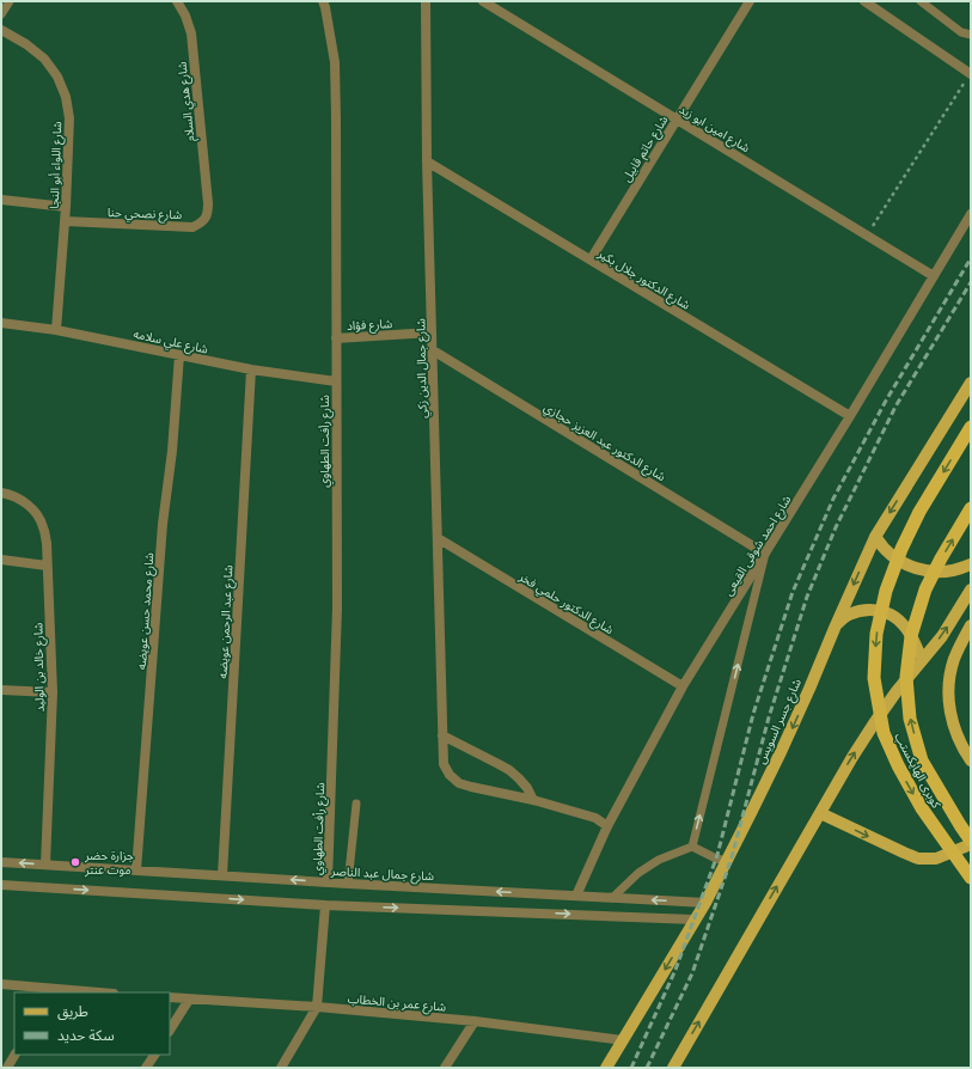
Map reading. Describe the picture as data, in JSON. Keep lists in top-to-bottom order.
{
  "streets": {
    "highway": ["كوبرى الهايكستب"],
    "main road": ["شارع جسر السويس"],
    "street": [
      "شارع هدي السلام",
      "شارع امين ابو زيد",
      "شارع حاتم قابيل",
      "شارع اللواء أبو النجا",
      "شارع نصحي حنا",
      "شارع الدكتور جلال بكير",
      "شارع فؤاد",
      "شارع علي سلامه",
      "شارع جمال الدين زكي",
      "شارع رأفت الطهاوي",
      "شارع الدكتور عبد العزيز حجازي",
      "شارع احمد شوقى القيعى",
      "شارع الدكتور حلمي فخر",
      "شارع محمد حسن عويضه",
      "شارع عبد الرحمن عويضه",
      "شارع خالد بن الوليد",
      "شارع جمال عبد الناصر",
      "شارع عمر بن الخطاب"
    ]
  },
  "crossings": [
    ["شارع هدي السلام", "شارع نصحي حنا"],
    ["شارع امين ابو زيد", "شارع حاتم قابيل"],
    ["شارع امين ابو زيد", "شارع احمد شوقى القيعى"],
    ["شارع حاتم قابيل", "شارع الدكتور جلال بكير"],
    ["شارع اللواء أبو النجا", "شارع نصحي حنا"],
    ["شارع اللواء أبو النجا", "شارع علي سلامه"],
    ["شارع الدكتور جلال بكير", "شارع جمال الدين زكي"],
    ["شارع الدكتور جلال بكير", "شارع احمد شوقى القيعى"],
    ["شارع فؤاد", "شارع جمال الدين زكي"],
    ["شارع فؤاد", "شارع رأفت الطهاوي"],
    ["شارع علي سلامه", "شارع رأفت الطهاوي"],
    ["شارع علي سلامه", "شارع محمد حسن عويضه"],
    ["شارع علي سلامه", "شارع عبد الرحمن عويضه"],
    ["شارع جمال الدين زكي", "شارع الدكتور عبد العزيز حجازي"],
    ["شارع جمال الدين زكي", "شارع احمد شوقى القيعى"],
    ["شارع جمال الدين زكي", "شارع الدكتور حلمي فخر"],
    ["شارع رأفت الطهاوي", "شارع جمال عبد الناصر"],
    ["شارع الدكتور عبد العزيز حجازي", "شارع احمد شوقى القيعى"],
    ["شارع احمد شوقى القيعى", "شارع الدكتور حلمي فخر"],
    ["شارع احمد شوقى القيعى", "شارع جمال عبد الناصر"],
    ["شارع محمد حسن عويضه", "شارع جمال عبد الناصر"],
    ["شارع عبد الرحمن عويضه", "شارع جمال عبد الناصر"],
    ["شارع خالد بن الوليد", "شارع جمال عبد الناصر"],
    ["شارع جسر السويس", "شارع جمال عبد الناصر"],
    ["شارع جسر السويس", "شارع عمر بن الخطاب"]
  ],
  "places": ["جزارة حضر موت عنتر"],
  "legend": ["طريق", "سكة حديد"]
}
